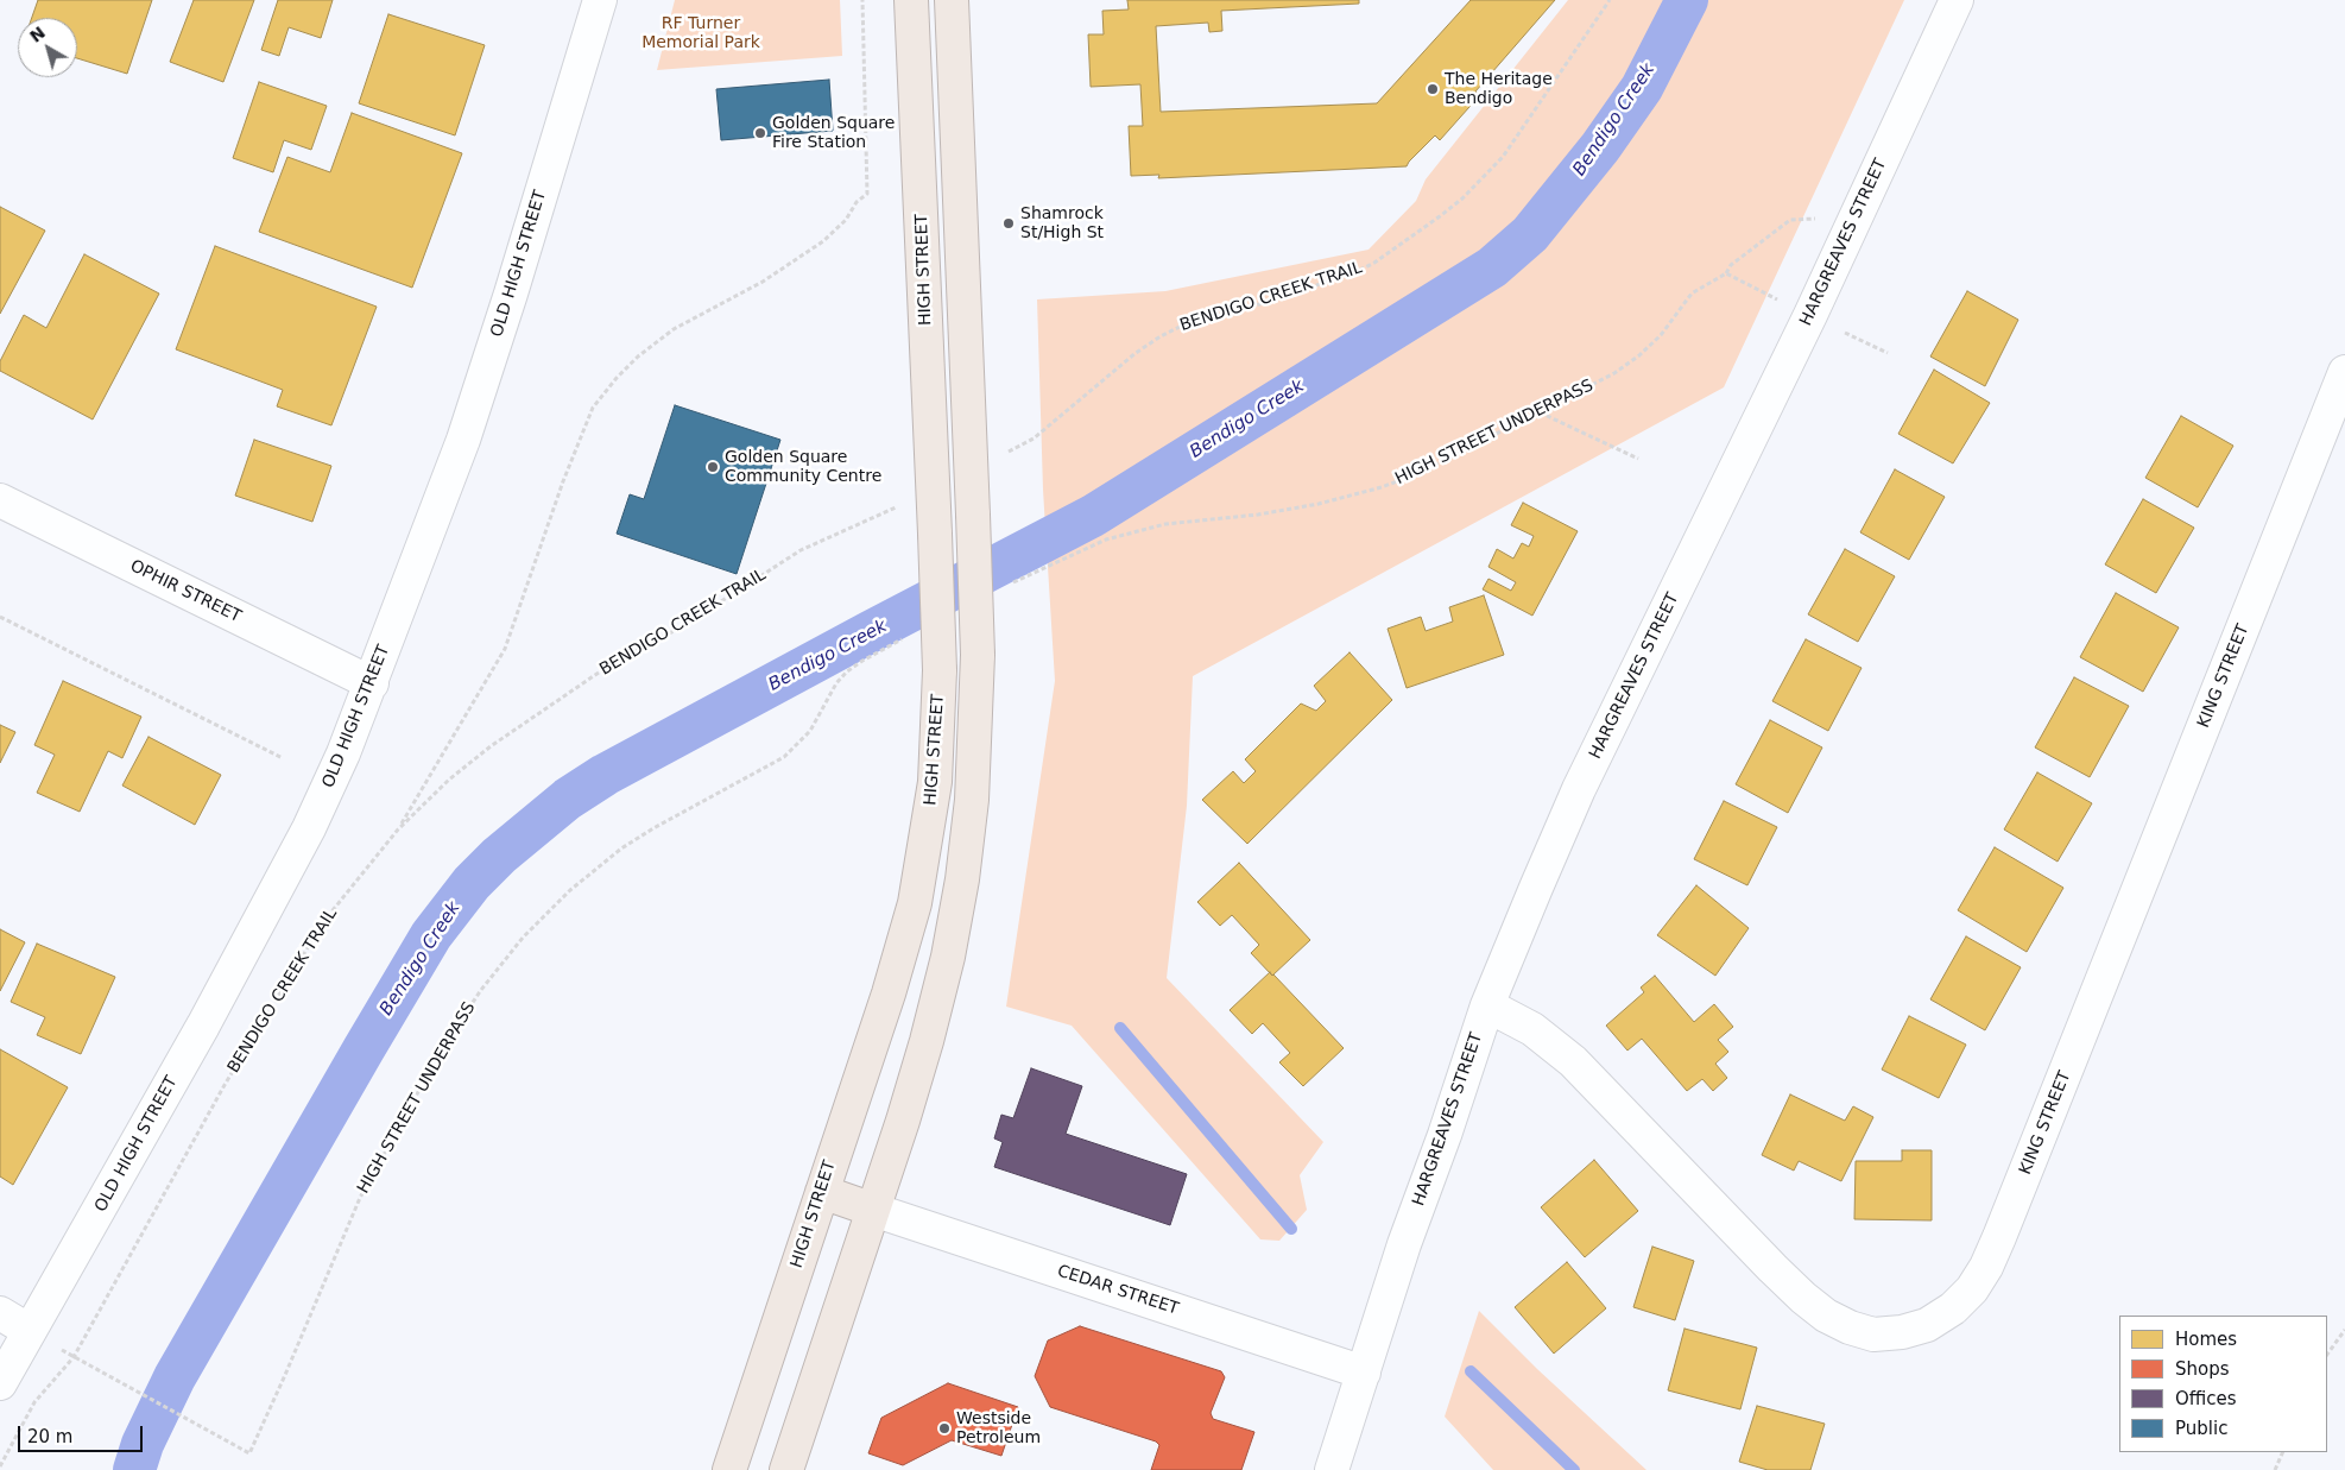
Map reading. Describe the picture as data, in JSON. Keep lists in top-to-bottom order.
{
  "streets": {
    "highway": ["HIGH STREET"],
    "street": [
      "HARGREAVES STREET",
      "OLD HIGH STREET",
      "OPHIR STREET",
      "KING STREET",
      "CEDAR STREET"
    ],
    "path": ["BENDIGO CREEK TRAIL", "HIGH STREET UNDERPASS"]
  },
  "crossings": [
    ["HARGREAVES STREET", "HIGH STREET UNDERPASS"],
    ["HARGREAVES STREET", "KING STREET"],
    ["HARGREAVES STREET", "CEDAR STREET"],
    ["OLD HIGH STREET", "OPHIR STREET"],
    ["HIGH STREET", "BENDIGO CREEK TRAIL"],
    ["BENDIGO CREEK TRAIL", "HIGH STREET UNDERPASS"]
  ],
  "water": ["Bendigo Creek"],
  "parks": ["RF Turner Memorial Park"],
  "places": [
    "The Heritage Bendigo",
    "Golden Square Fire Station",
    "Shamrock St/High St",
    "Golden Square Community Centre",
    "Westside Petroleum"
  ],
  "legend": [
    "Homes",
    "Shops",
    "Offices",
    "Public"
  ],
  "scale_bar": "20 m",
  "north": "top left"
}
